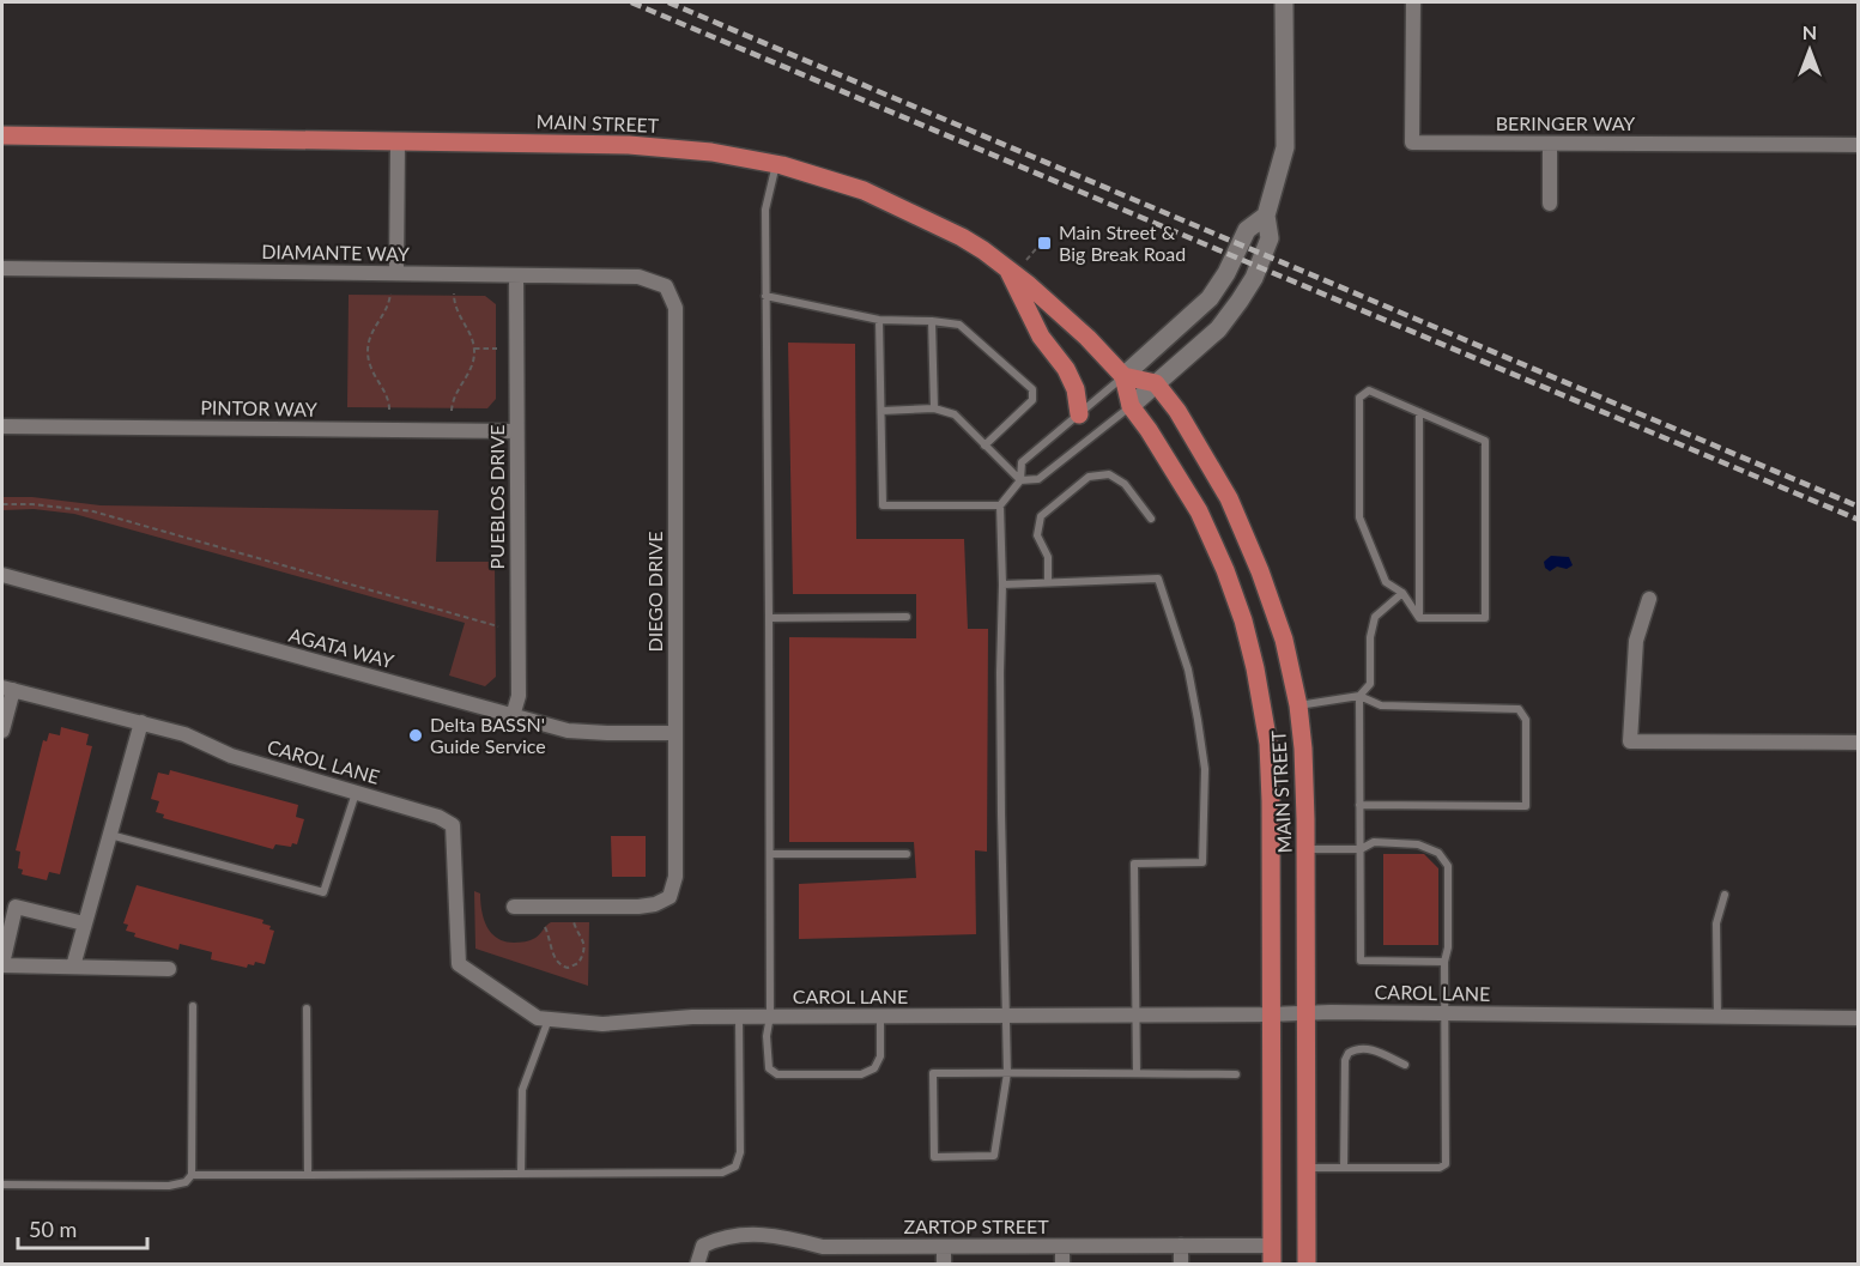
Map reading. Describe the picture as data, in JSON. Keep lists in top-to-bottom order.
{
  "streets": {
    "main road": ["MAIN STREET"],
    "street": [
      "BERINGER WAY",
      "DIAMANTE WAY",
      "PINTOR WAY",
      "PUEBLOS DRIVE",
      "DIEGO DRIVE",
      "AGATA WAY",
      "CAROL LANE",
      "ZARTOP STREET"
    ]
  },
  "crossings": [
    ["MAIN STREET", "CAROL LANE"],
    ["MAIN STREET", "ZARTOP STREET"],
    ["DIAMANTE WAY", "PUEBLOS DRIVE"],
    ["DIAMANTE WAY", "DIEGO DRIVE"],
    ["PINTOR WAY", "PUEBLOS DRIVE"],
    ["PUEBLOS DRIVE", "AGATA WAY"],
    ["DIEGO DRIVE", "AGATA WAY"]
  ],
  "places": {
    "transit": ["Main Street & Big Break Road"],
    "other": ["Delta BASSN' Guide Service"]
  },
  "scale_bar": "50 m",
  "north": "top"
}
